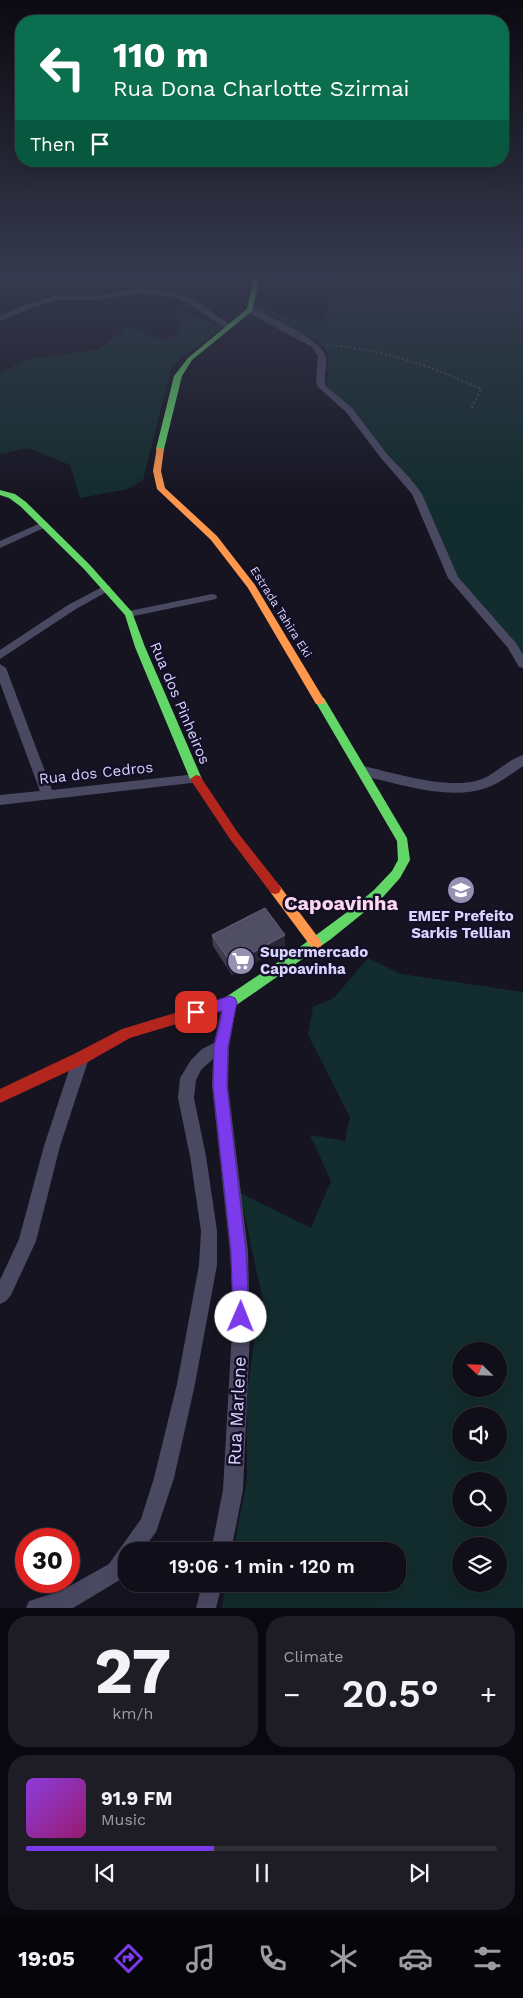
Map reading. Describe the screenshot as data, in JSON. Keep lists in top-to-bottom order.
{
  "streets": {
    "street": [
      "Estrada Tahira Eki",
      "Rua dos Pinheiros",
      "Rua dos Cedros",
      "Rua Marlene"
    ]
  },
  "crossings": [
    ["Estrada Tahira Eki", "Rua dos Pinheiros"],
    ["Estrada Tahira Eki", "Rua Marlene"],
    ["Rua dos Pinheiros", "Rua dos Cedros"]
  ],
  "districts": ["Capoavinha"],
  "places": {
    "school or university": ["EMEF Prefeito Sarkis Tellian"],
    "supermarket": ["Supermercado Capoavinha"]
  },
  "north": "top left",
  "page": {
    "turn": ["110 m", "Rua Dona Charlotte Szirmai"],
    "then": "Then",
    "limit": "30",
    "trip": "19:06 · 1 min · 120 m",
    "tile": [
      ["27", "km/h"],
      "Climate"
    ],
    "heat": ["−", "20.5°", "+"],
    "song": ["91.9 FM", "Music"],
    "tabs": "19:05"
  }
}
